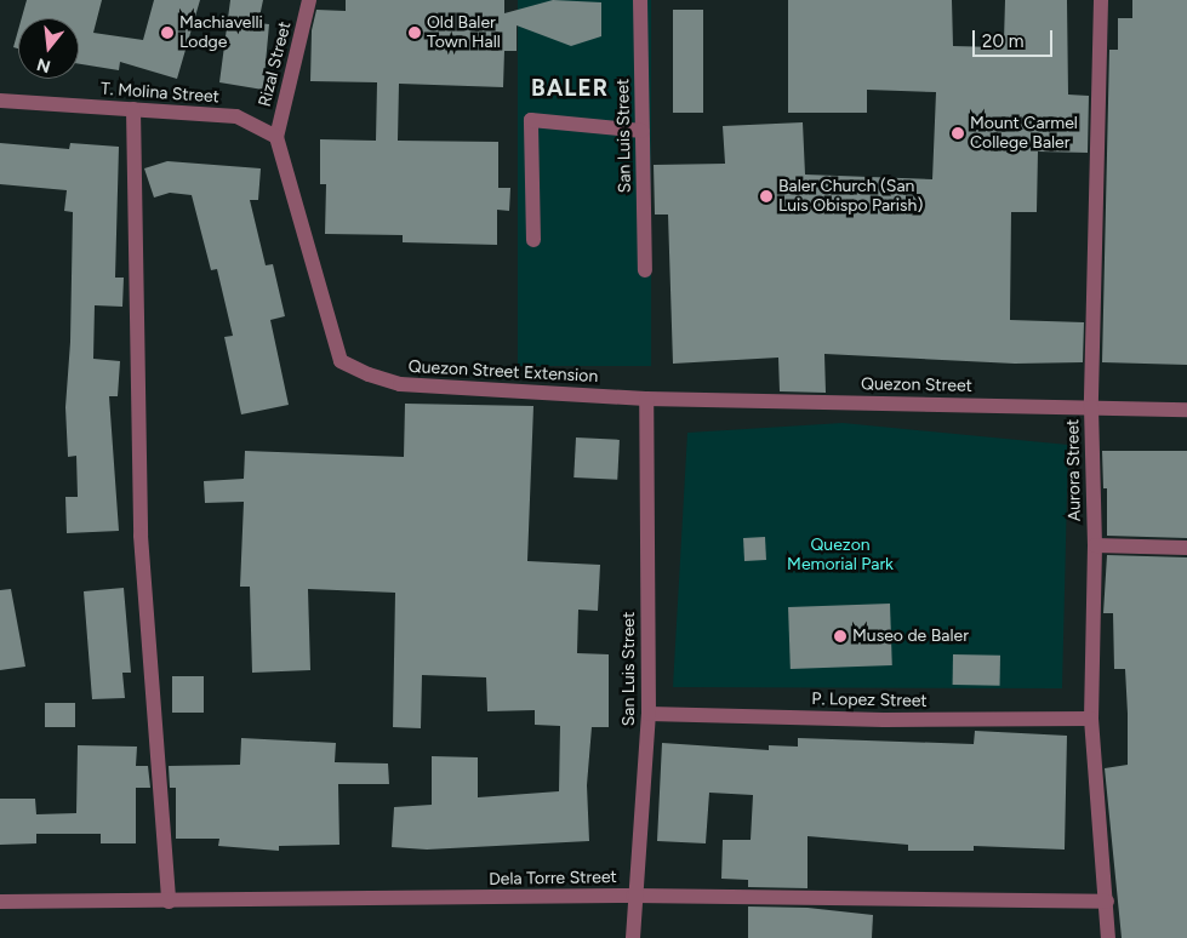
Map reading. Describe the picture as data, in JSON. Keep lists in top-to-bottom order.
{
  "streets": {
    "street": [
      "Rizal Street",
      "T. Molina Street",
      "San Luis Street",
      "Quezon Street Extension",
      "Quezon Street",
      "Aurora Street",
      "P. Lopez Street",
      "Dela Torre Street"
    ]
  },
  "crossings": [
    ["Rizal Street", "T. Molina Street"],
    ["Rizal Street", "Quezon Street Extension"],
    ["T. Molina Street", "Quezon Street Extension"],
    ["San Luis Street", "Quezon Street Extension"],
    ["San Luis Street", "Quezon Street"],
    ["San Luis Street", "P. Lopez Street"],
    ["San Luis Street", "Dela Torre Street"],
    ["Quezon Street Extension", "Quezon Street"],
    ["Quezon Street", "Aurora Street"],
    ["Aurora Street", "P. Lopez Street"],
    ["Aurora Street", "Dela Torre Street"]
  ],
  "districts": ["BALER"],
  "parks": ["Quezon Memorial Park"],
  "places": [
    "Machiavelli Lodge",
    "Old Baler Town Hall",
    "Mount Carmel College Baler",
    "Baler Church (San Luis Obispo Parish)",
    "Museo de Baler"
  ],
  "scale_bar": "20 m",
  "north": "bottom"
}
